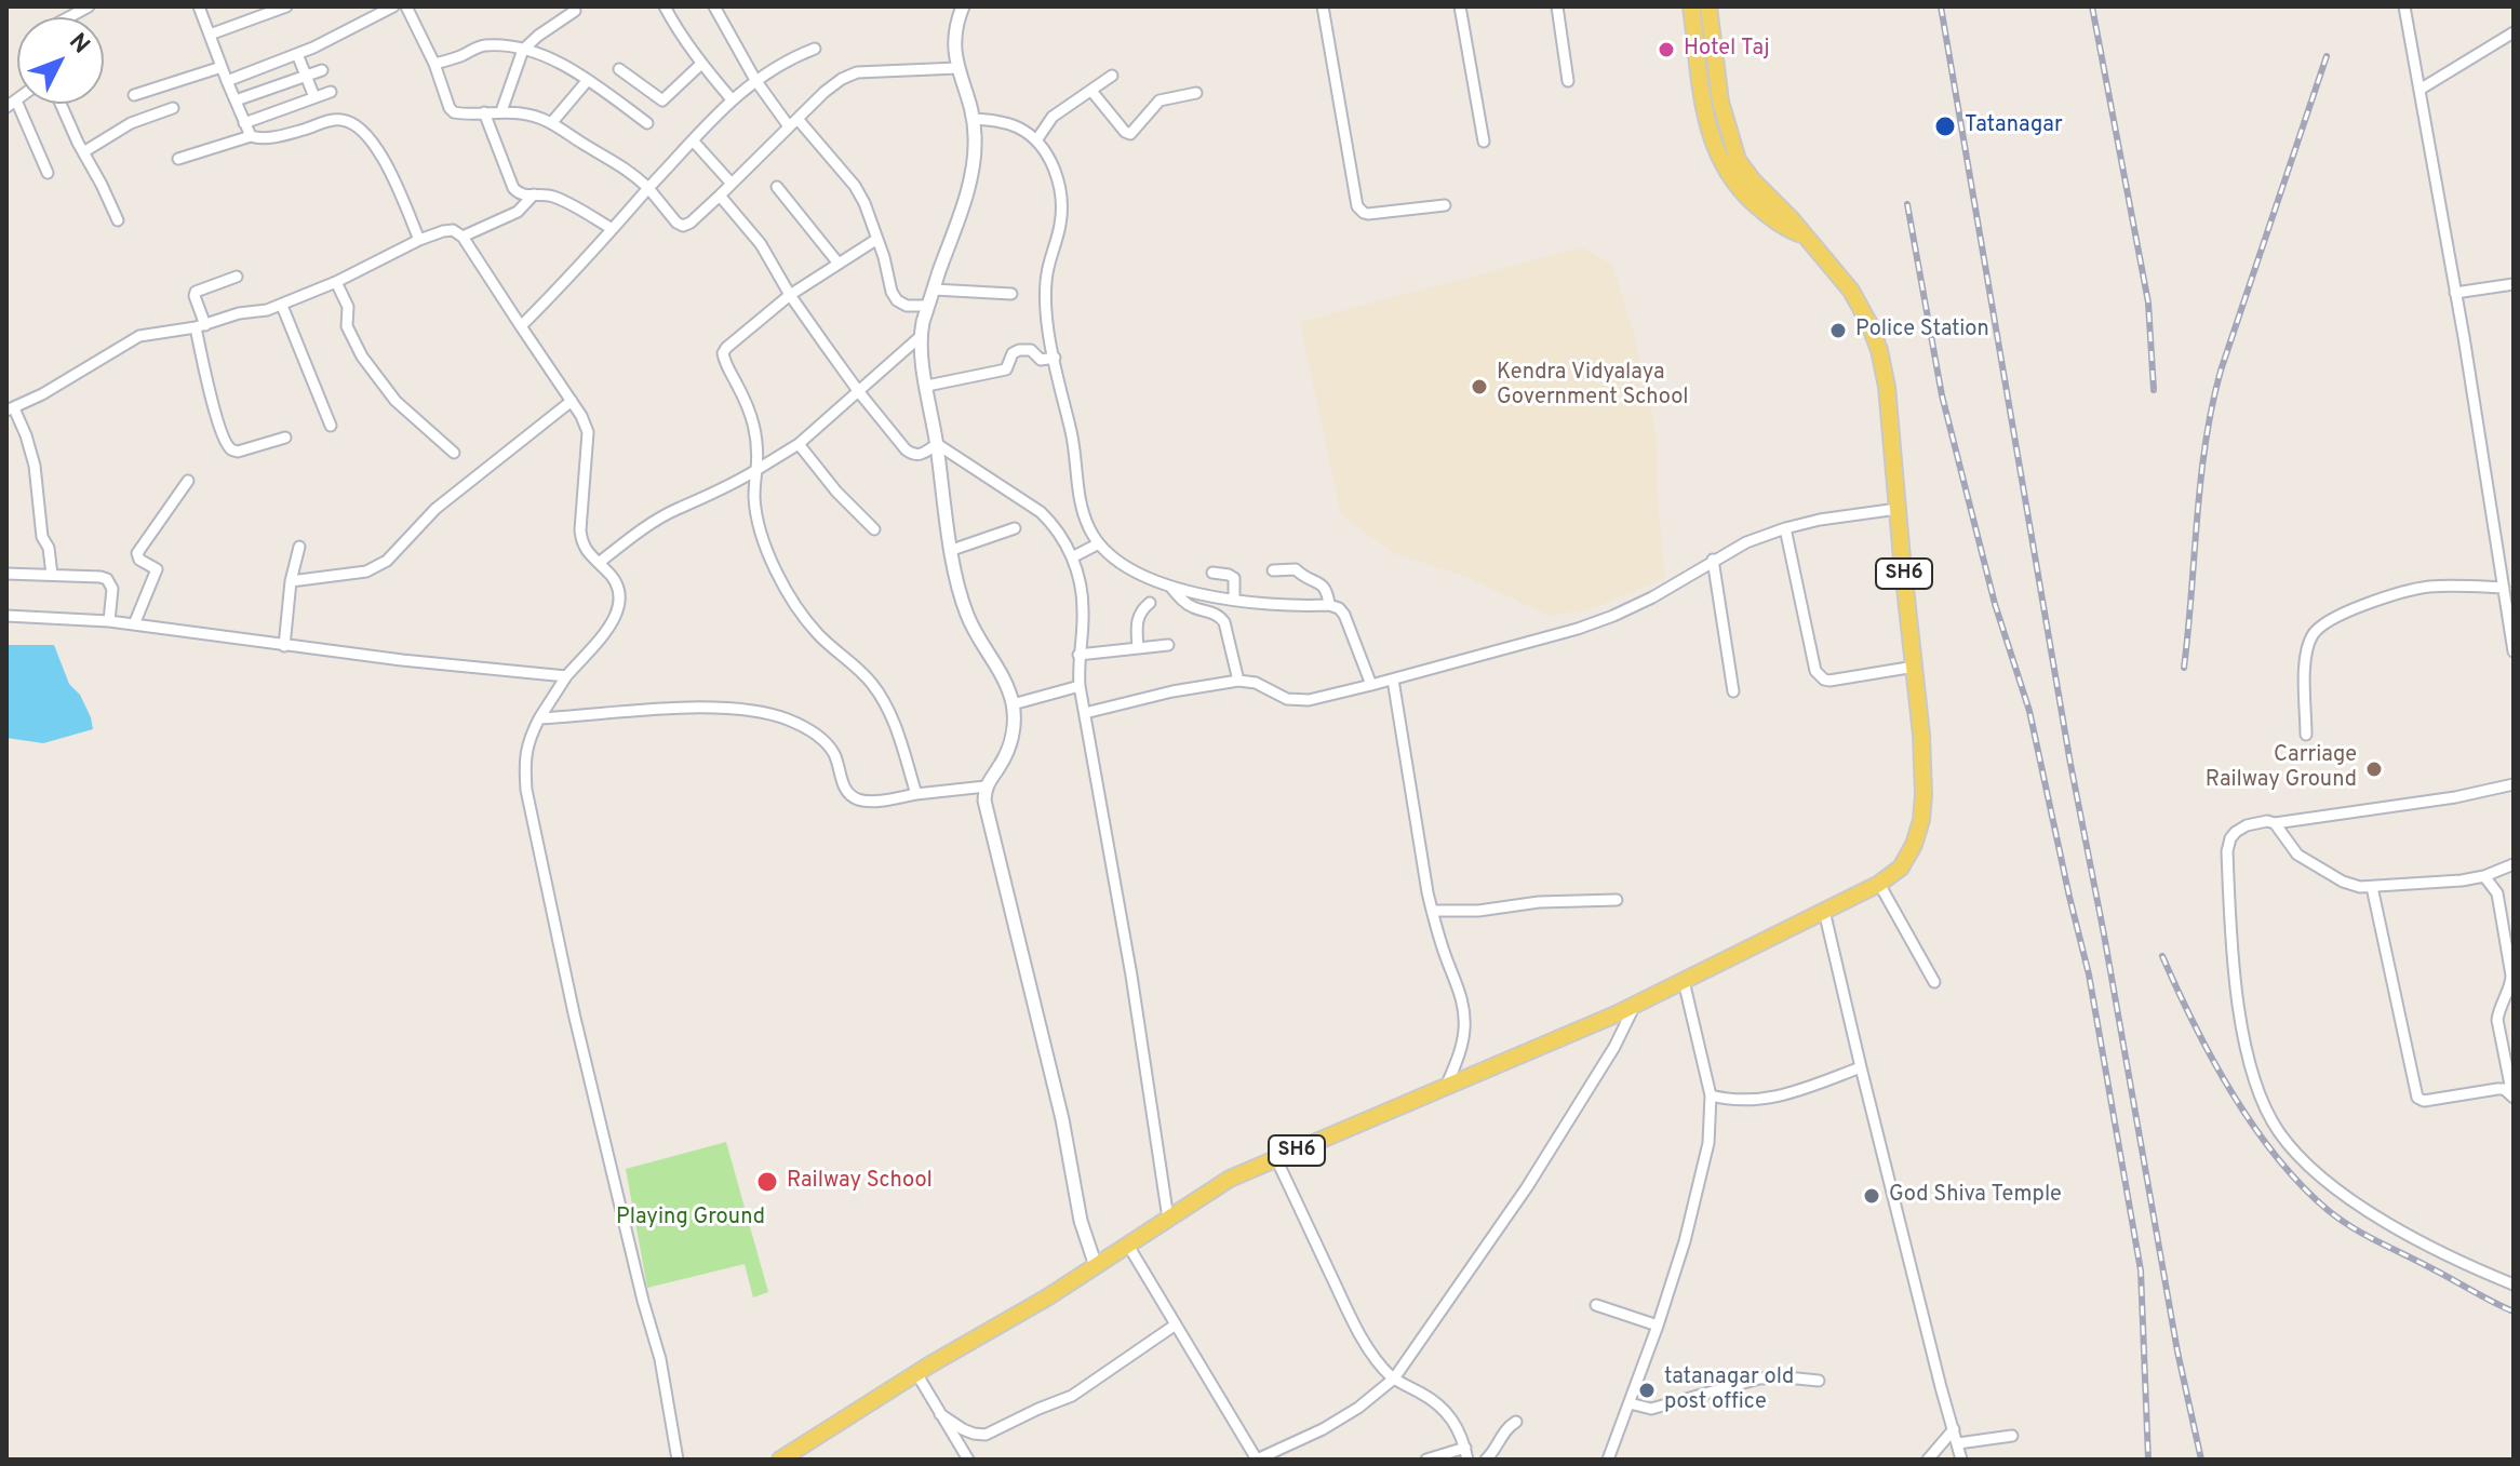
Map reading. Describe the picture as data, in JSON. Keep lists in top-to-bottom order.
{
  "streets": {
    "main road": ["SH6"]
  },
  "parks": ["Playing Ground"],
  "places": [
    "Hotel Taj",
    "Tatanagar",
    "Police Station",
    "Kendra Vidyalaya Government School",
    "Carriage Railway Ground",
    "Railway School",
    "God Shiva Temple",
    "tatanagar old post office"
  ],
  "north": "top right"
}
